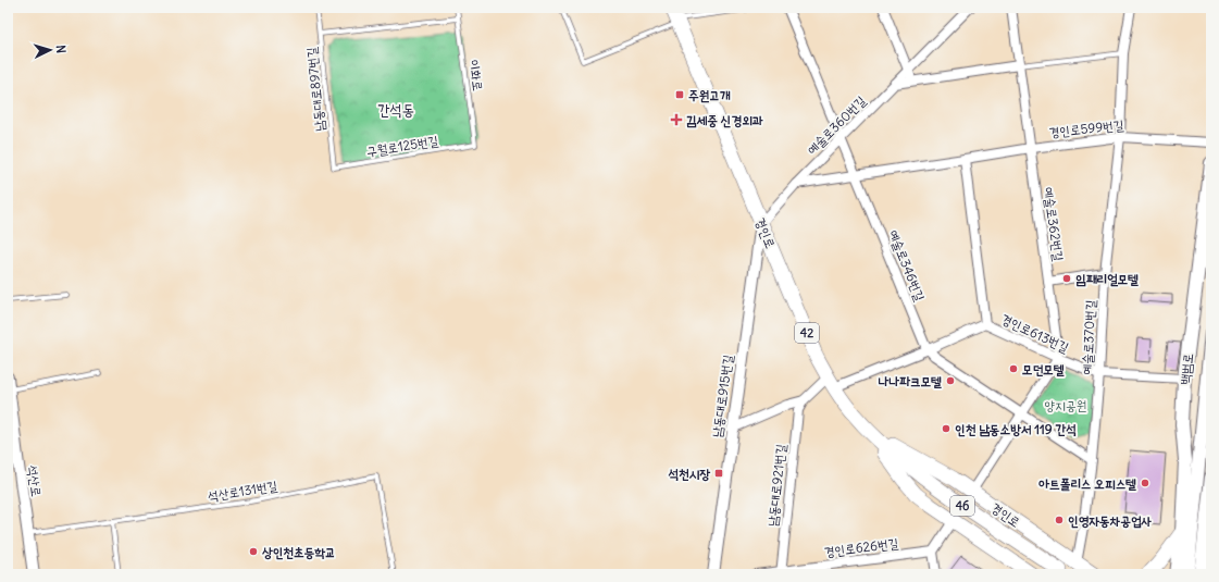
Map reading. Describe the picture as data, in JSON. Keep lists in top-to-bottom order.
{
  "streets": {
    "main road": [
      "경인로",
      "42",
      "백범로",
      "46"
    ],
    "street": [
      "예술로360번길",
      "경인로599번길",
      "예술로362번길",
      "예술로346번길",
      "경인로613번길",
      "예술로370번길",
      "남동대로915번길",
      "석산로",
      "남동대로921번길",
      "경인로626번길"
    ],
    "lane": [
      "이화로",
      "남동대로897번길",
      "구월로125번길",
      "석산로131번길"
    ]
  },
  "crossings": [
    ["이화로", "구월로125번길"],
    ["남동대로897번길", "구월로125번길"],
    ["예술로360번길", "경인로599번길"],
    ["예술로360번길", "예술로346번길"],
    ["경인로599번길", "예술로362번길"],
    ["경인로599번길", "예술로346번길"],
    ["경인로599번길", "예술로370번길"],
    ["예술로362번길", "경인로613번길"],
    ["경인로", "경인로613번길"],
    ["경인로", "예술로370번길"],
    ["경인로", "남동대로915번길"],
    ["예술로346번길", "경인로613번길"],
    ["예술로346번길", "예술로370번길"],
    ["경인로613번길", "예술로370번길"],
    ["경인로613번길", "백범로"],
    ["석산로", "석산로131번길"],
    ["남동대로921번길", "경인로626번길"]
  ],
  "districts": ["간석동"],
  "parks": ["양지공원"],
  "places": {
    "transit": ["주원고개", "석천시장"],
    "health": ["김세중 신경외과"],
    "other": [
      "임패리얼모텔",
      "모던모텔",
      "나나파크모텔",
      "인천 남동소방서 119 간석",
      "아트폴리스 오피스텔",
      "인영자동차공업사",
      "상인천초등학교"
    ]
  },
  "north": "right"
}
